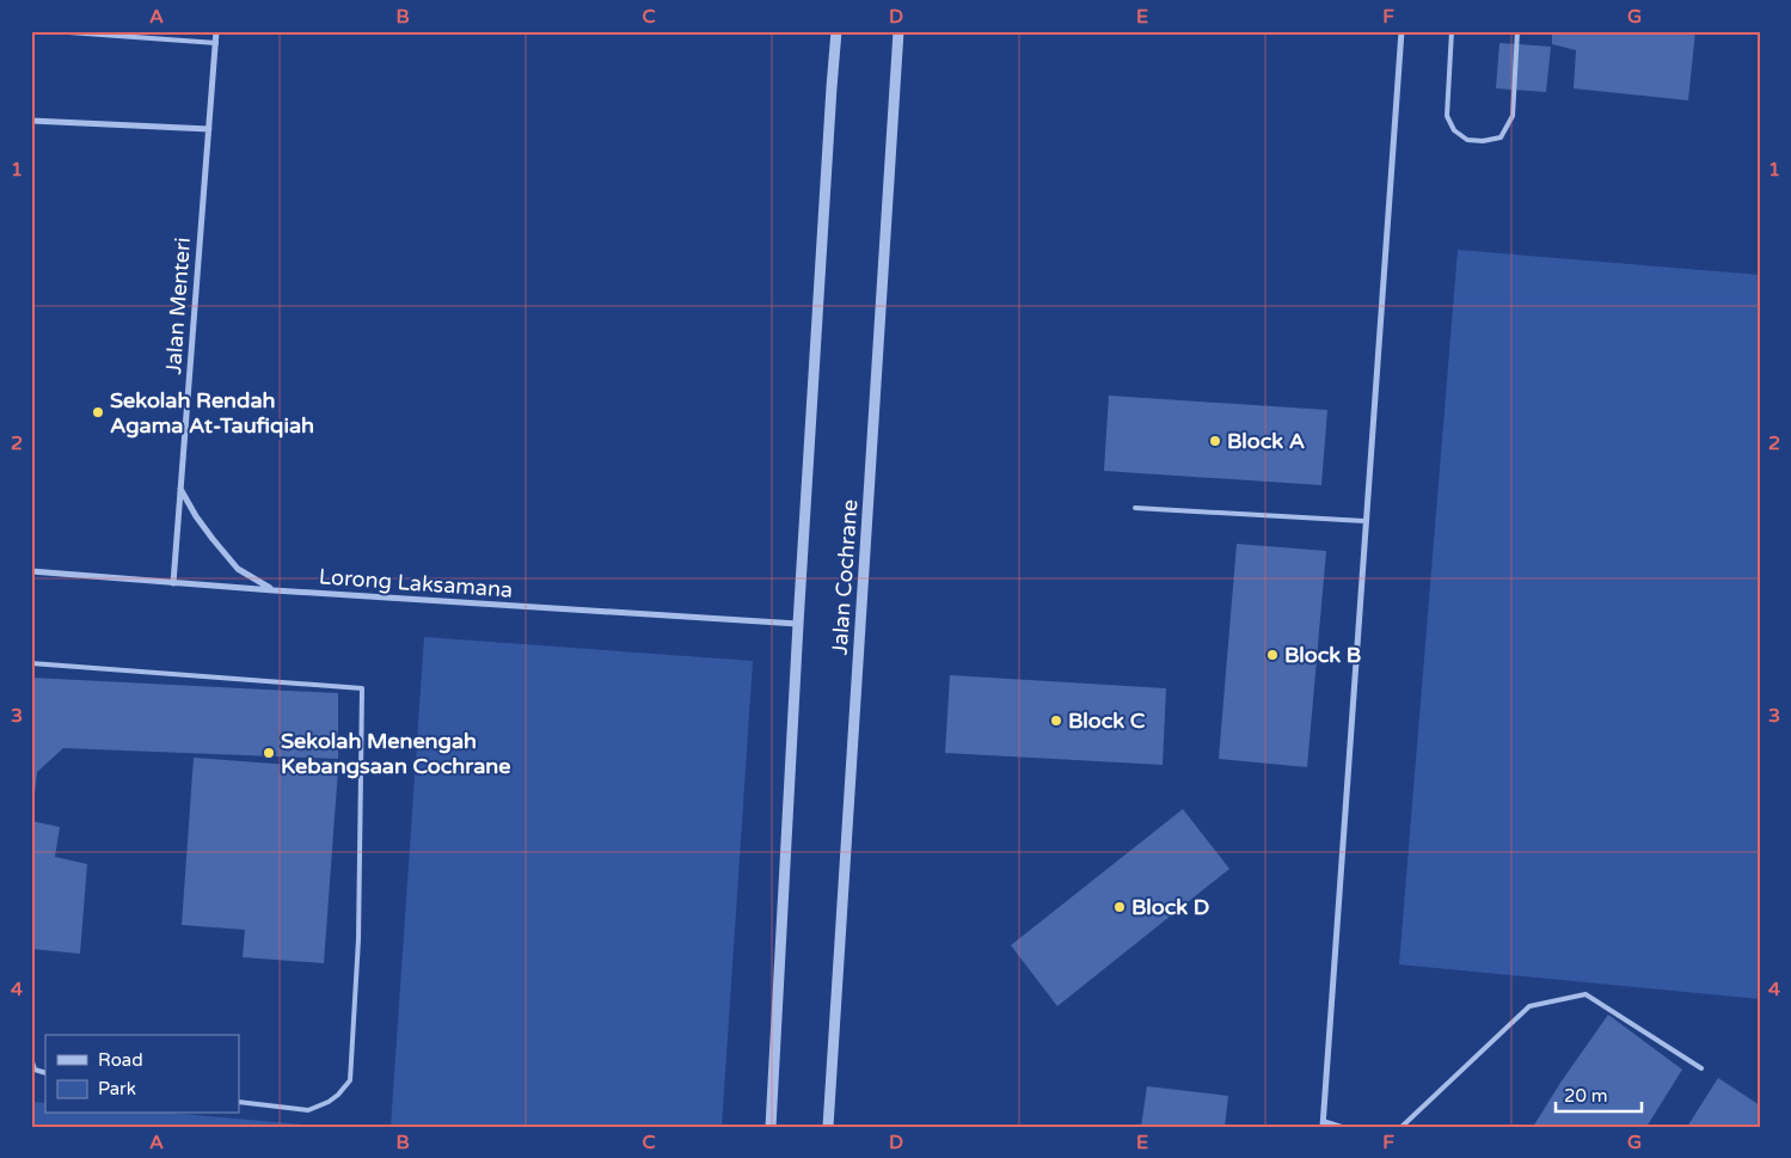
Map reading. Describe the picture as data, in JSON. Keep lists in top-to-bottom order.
{
  "streets": {
    "street": ["Jalan Menteri", "Jalan Cochrane", "Lorong Laksamana"]
  },
  "crossings": [
    ["Jalan Menteri", "Lorong Laksamana"],
    ["Jalan Cochrane", "Lorong Laksamana"]
  ],
  "places": [
    "Sekolah Rendah Agama At-Taufiqiah",
    "Block A",
    "Block B",
    "Block C",
    "Sekolah Menengah Kebangsaan Cochrane",
    "Block D"
  ],
  "legend": ["Road", "Park"],
  "scale_bar": "20 m",
  "grid": {
    "columns": [
      "A",
      "B",
      "C",
      "D",
      "E",
      "F",
      "G"
    ],
    "rows": [
      "1",
      "2",
      "3",
      "4"
    ]
  }
}
